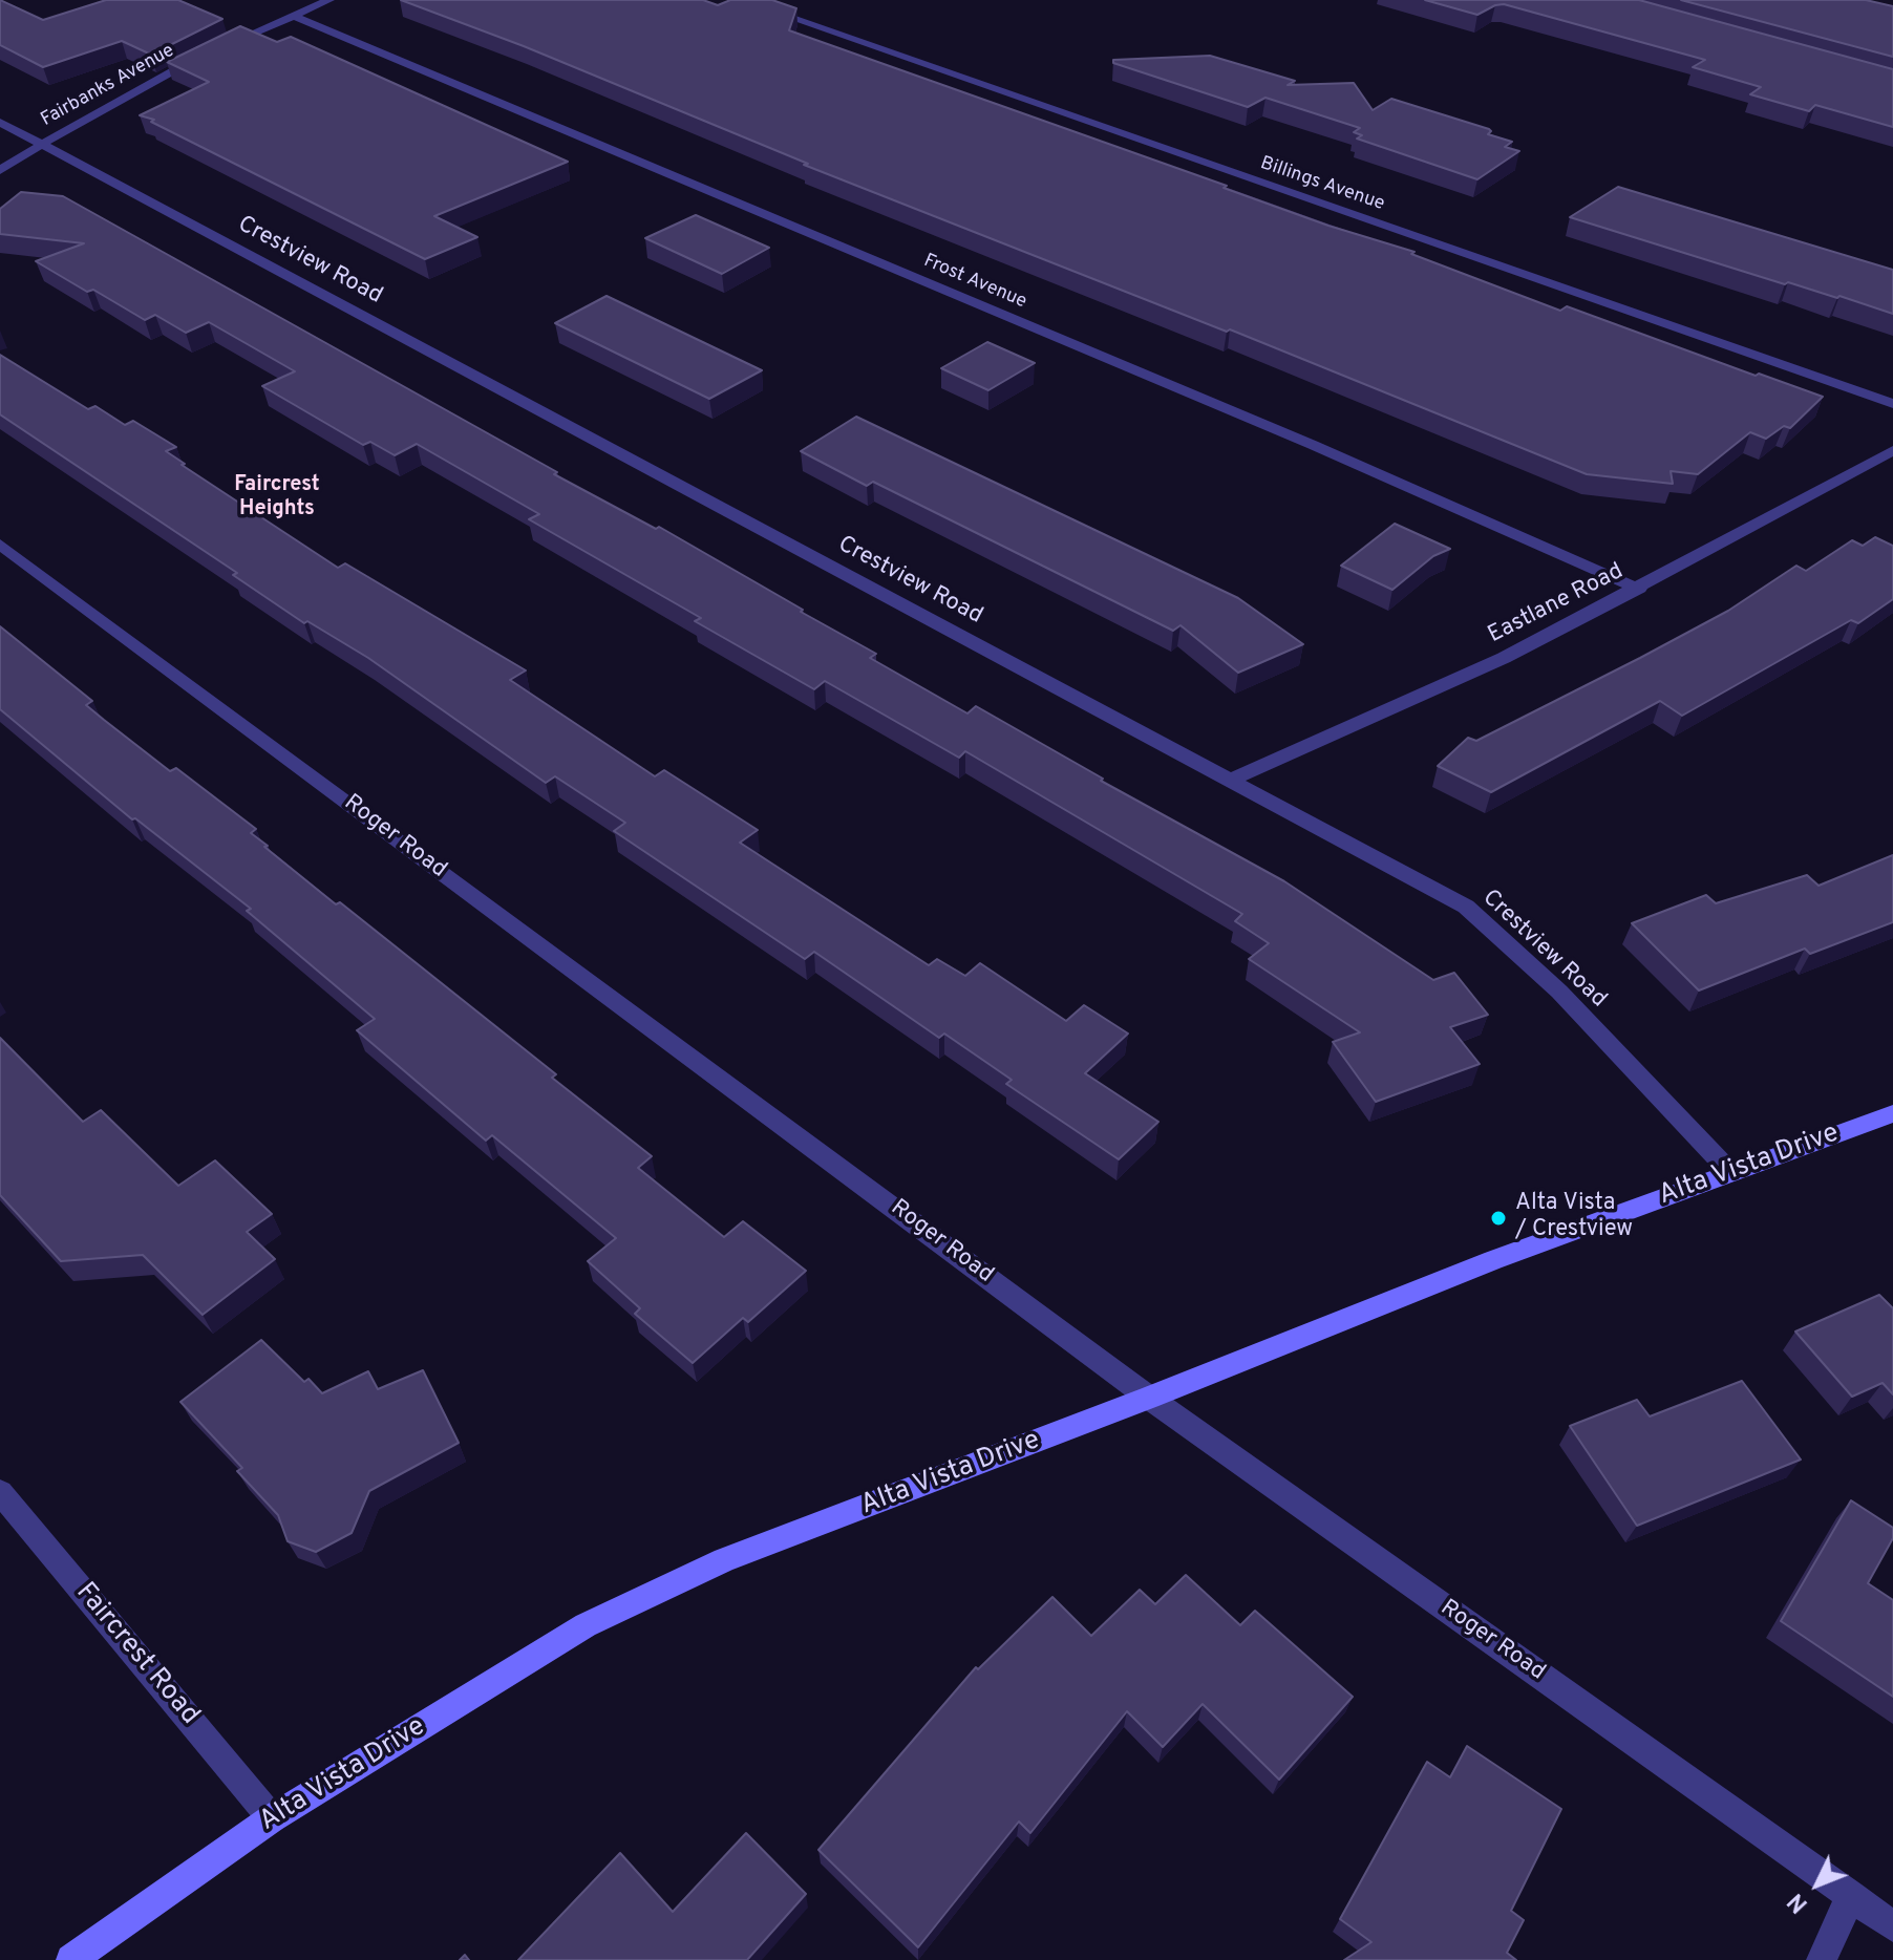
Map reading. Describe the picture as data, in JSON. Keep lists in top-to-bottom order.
{
  "streets": {
    "street": [
      "Fairbanks Avenue",
      "Billings Avenue",
      "Crestview Road",
      "Frost Avenue",
      "Eastlane Road",
      "Roger Road",
      "Alta Vista Drive",
      "Faircrest Road"
    ]
  },
  "crossings": [
    ["Fairbanks Avenue", "Crestview Road"],
    ["Crestview Road", "Eastlane Road"],
    ["Crestview Road", "Alta Vista Drive"],
    ["Frost Avenue", "Eastlane Road"],
    ["Roger Road", "Alta Vista Drive"],
    ["Alta Vista Drive", "Faircrest Road"]
  ],
  "districts": ["Faircrest Heights"],
  "places": ["Alta Vista / Crestview"],
  "north": "bottom left"
}
